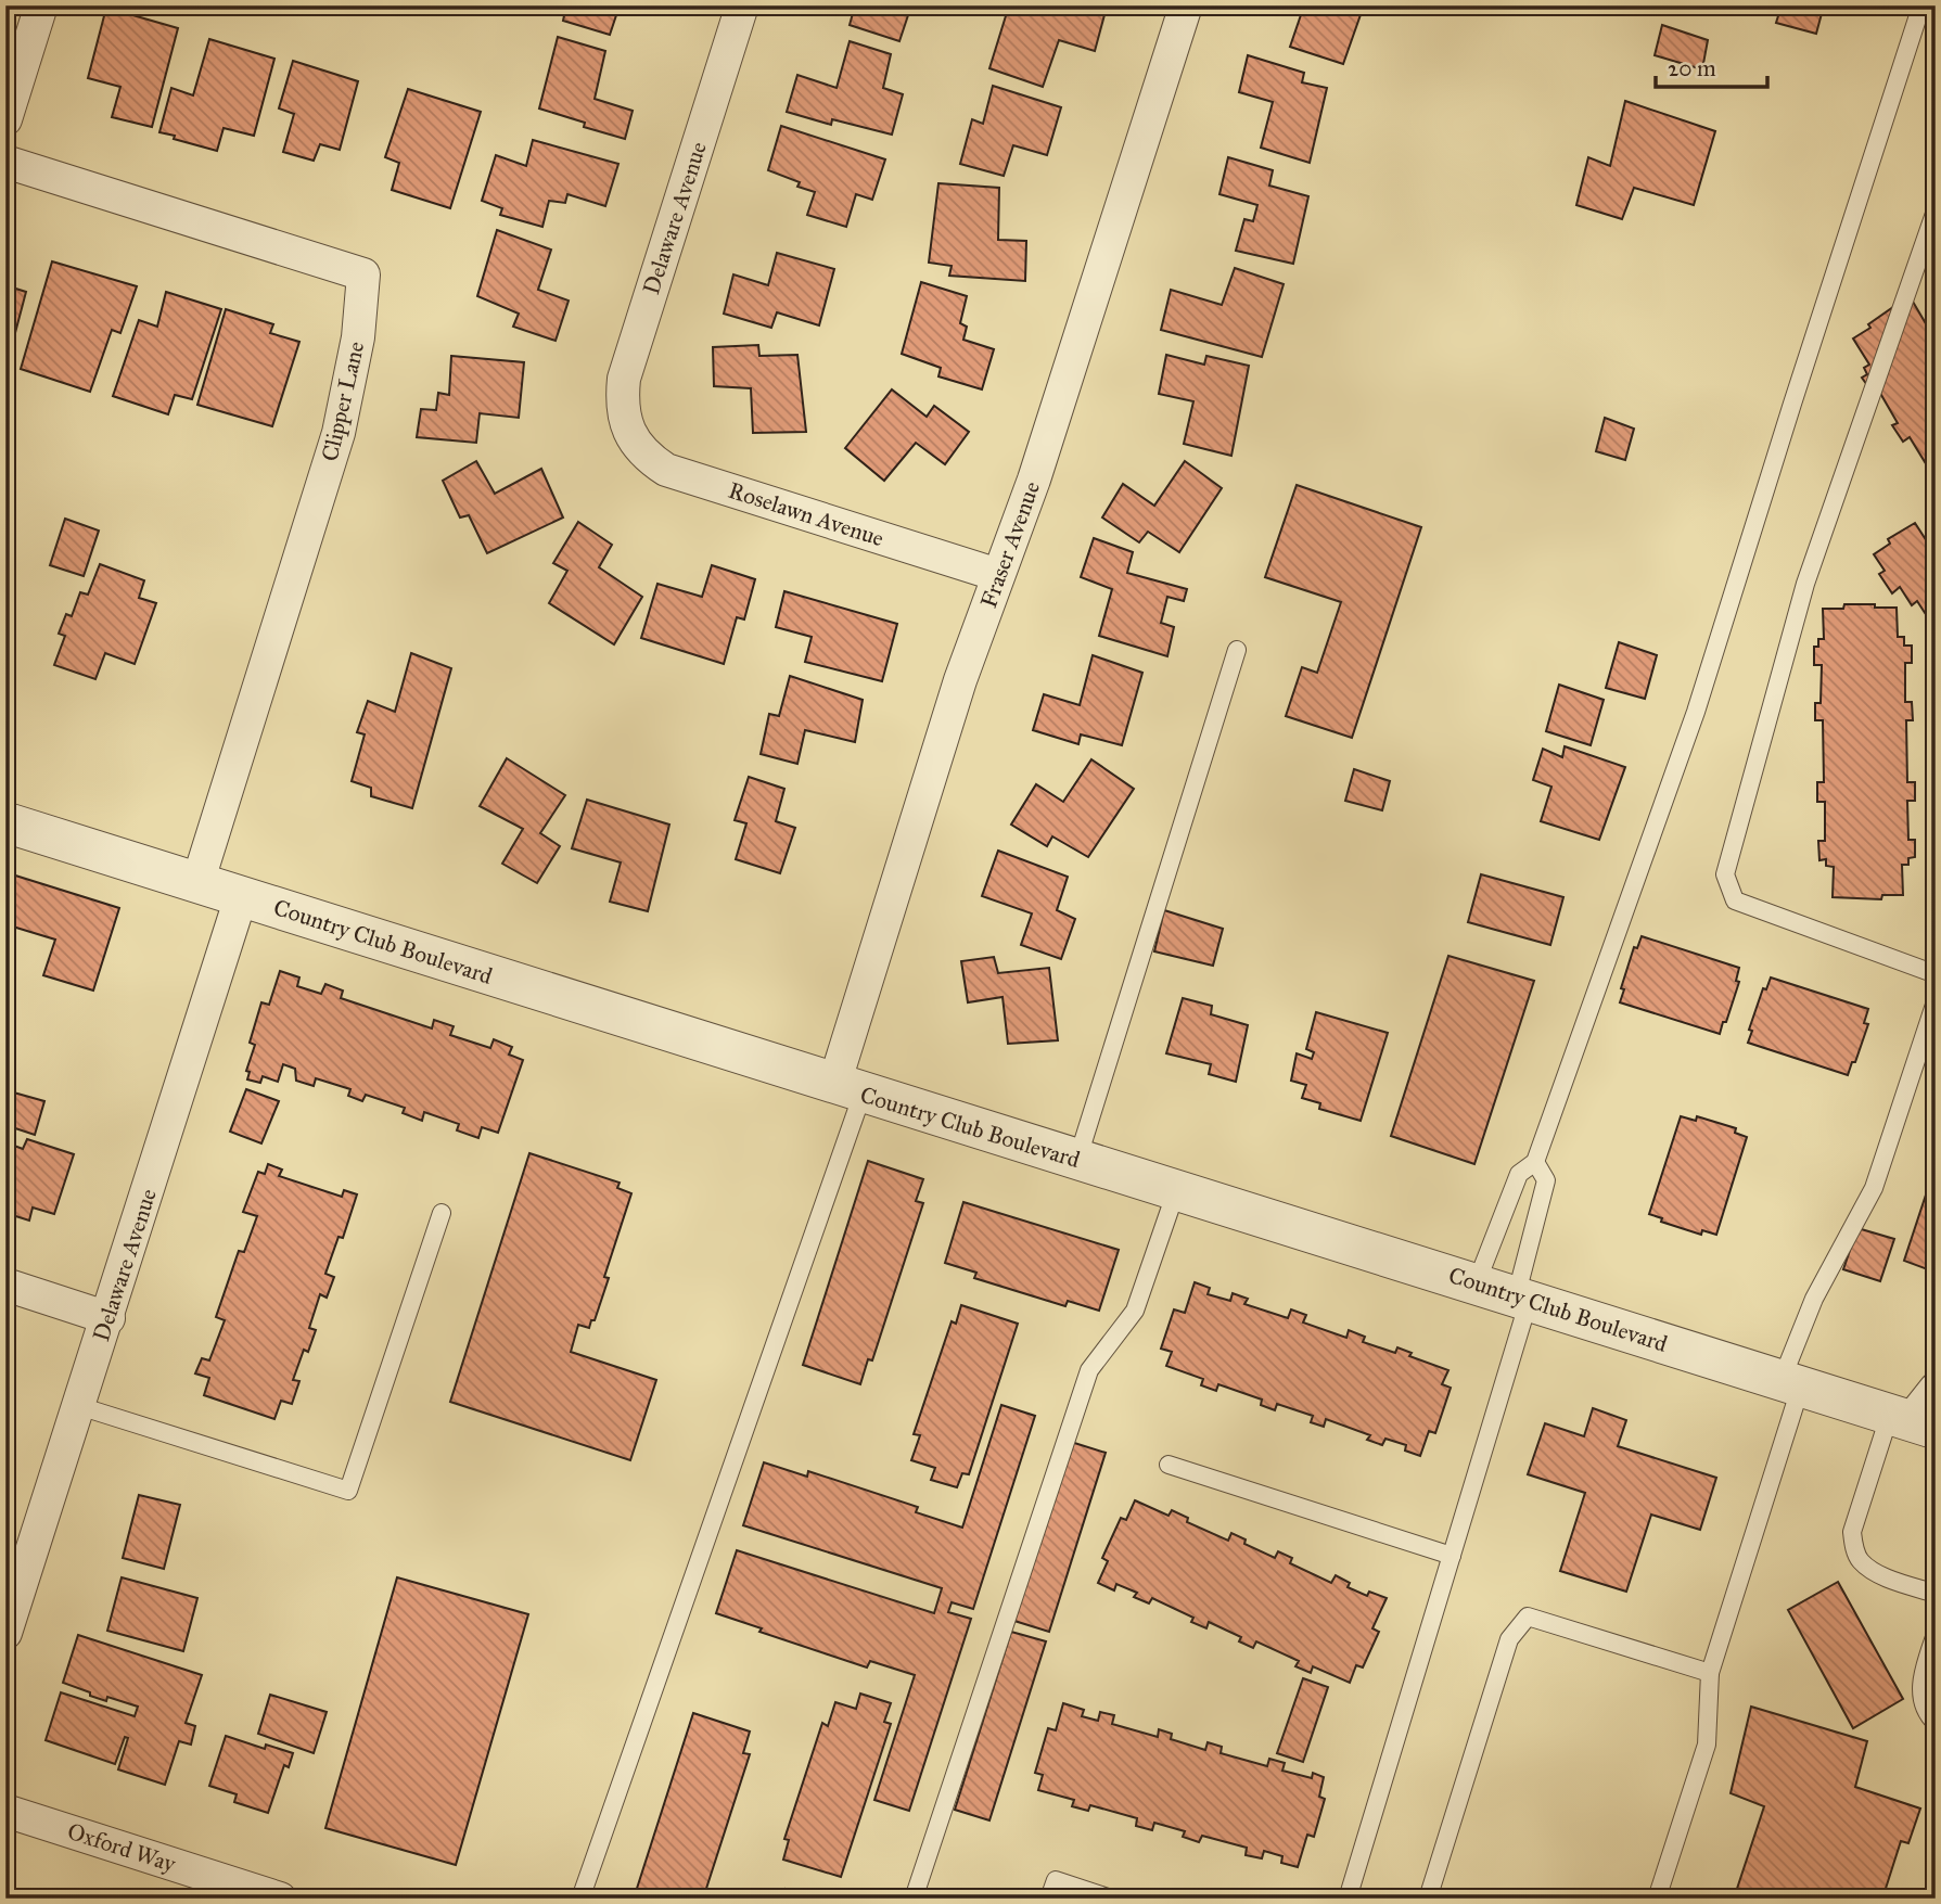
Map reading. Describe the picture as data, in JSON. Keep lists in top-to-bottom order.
{
  "streets": {
    "street": [
      "Delaware Avenue",
      "Clipper Lane",
      "Roselawn Avenue",
      "Fraser Avenue",
      "Country Club Boulevard",
      "Oxford Way"
    ]
  },
  "crossings": [
    ["Delaware Avenue", "Roselawn Avenue"],
    ["Delaware Avenue", "Country Club Boulevard"],
    ["Clipper Lane", "Country Club Boulevard"],
    ["Roselawn Avenue", "Fraser Avenue"],
    ["Fraser Avenue", "Country Club Boulevard"]
  ],
  "scale_bar": "20 m"
}
